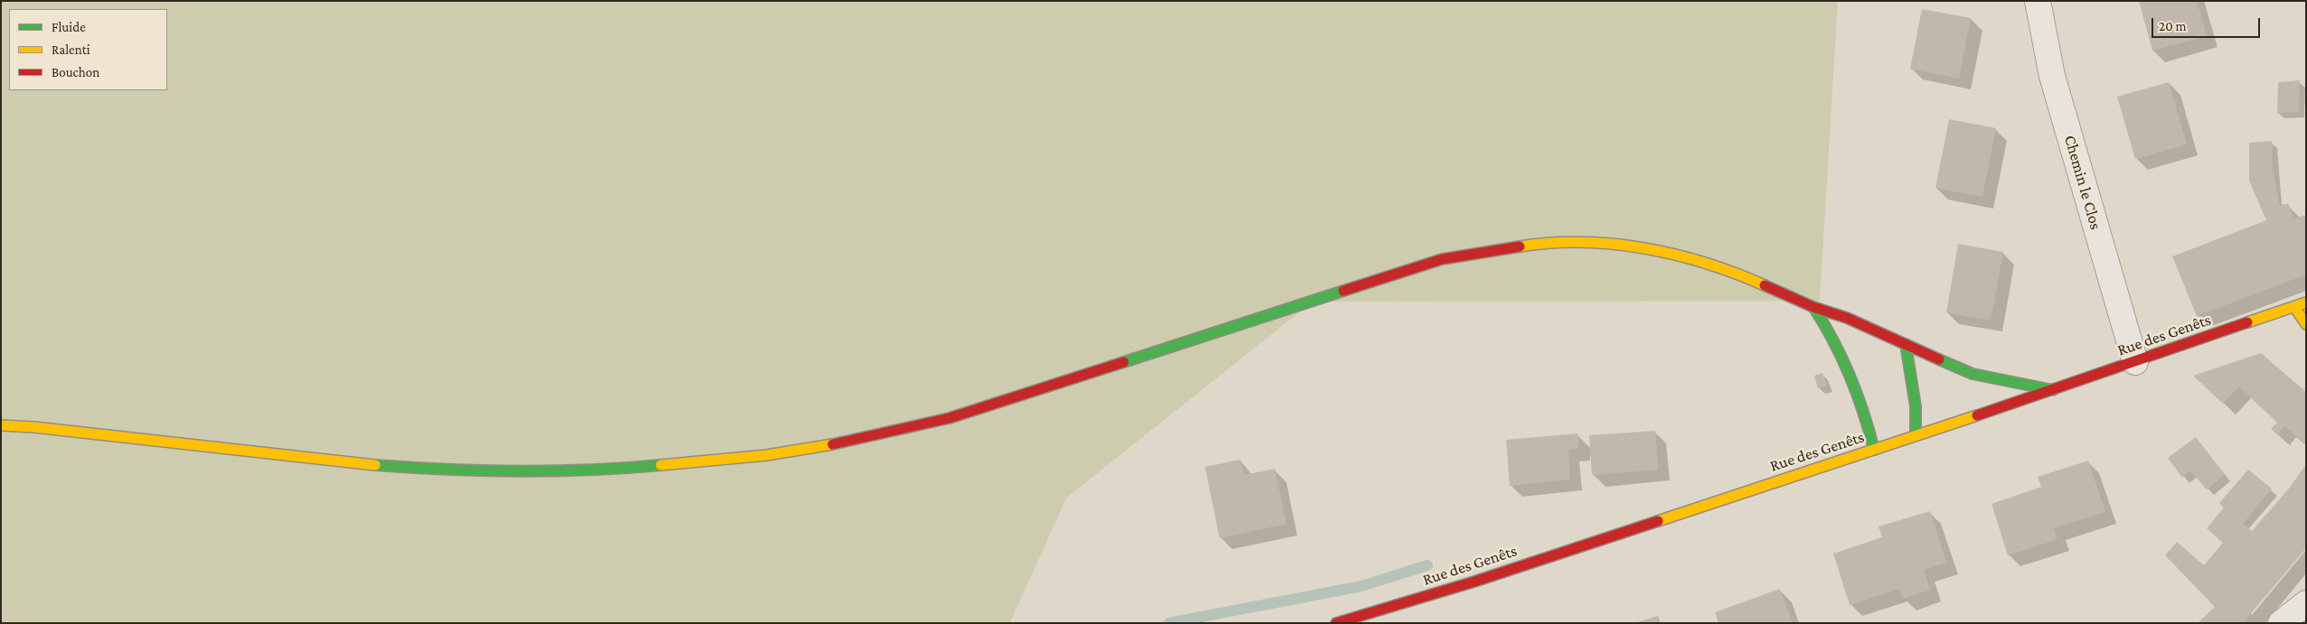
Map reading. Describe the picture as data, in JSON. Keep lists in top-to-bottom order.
{
  "streets": {
    "street": ["Chemin le Clos", "Rue des Genêts"]
  },
  "crossings": [
    ["Chemin le Clos", "Rue des Genêts"]
  ],
  "legend": ["Fluide", "Ralenti", "Bouchon"],
  "scale_bar": "20 m"
}
